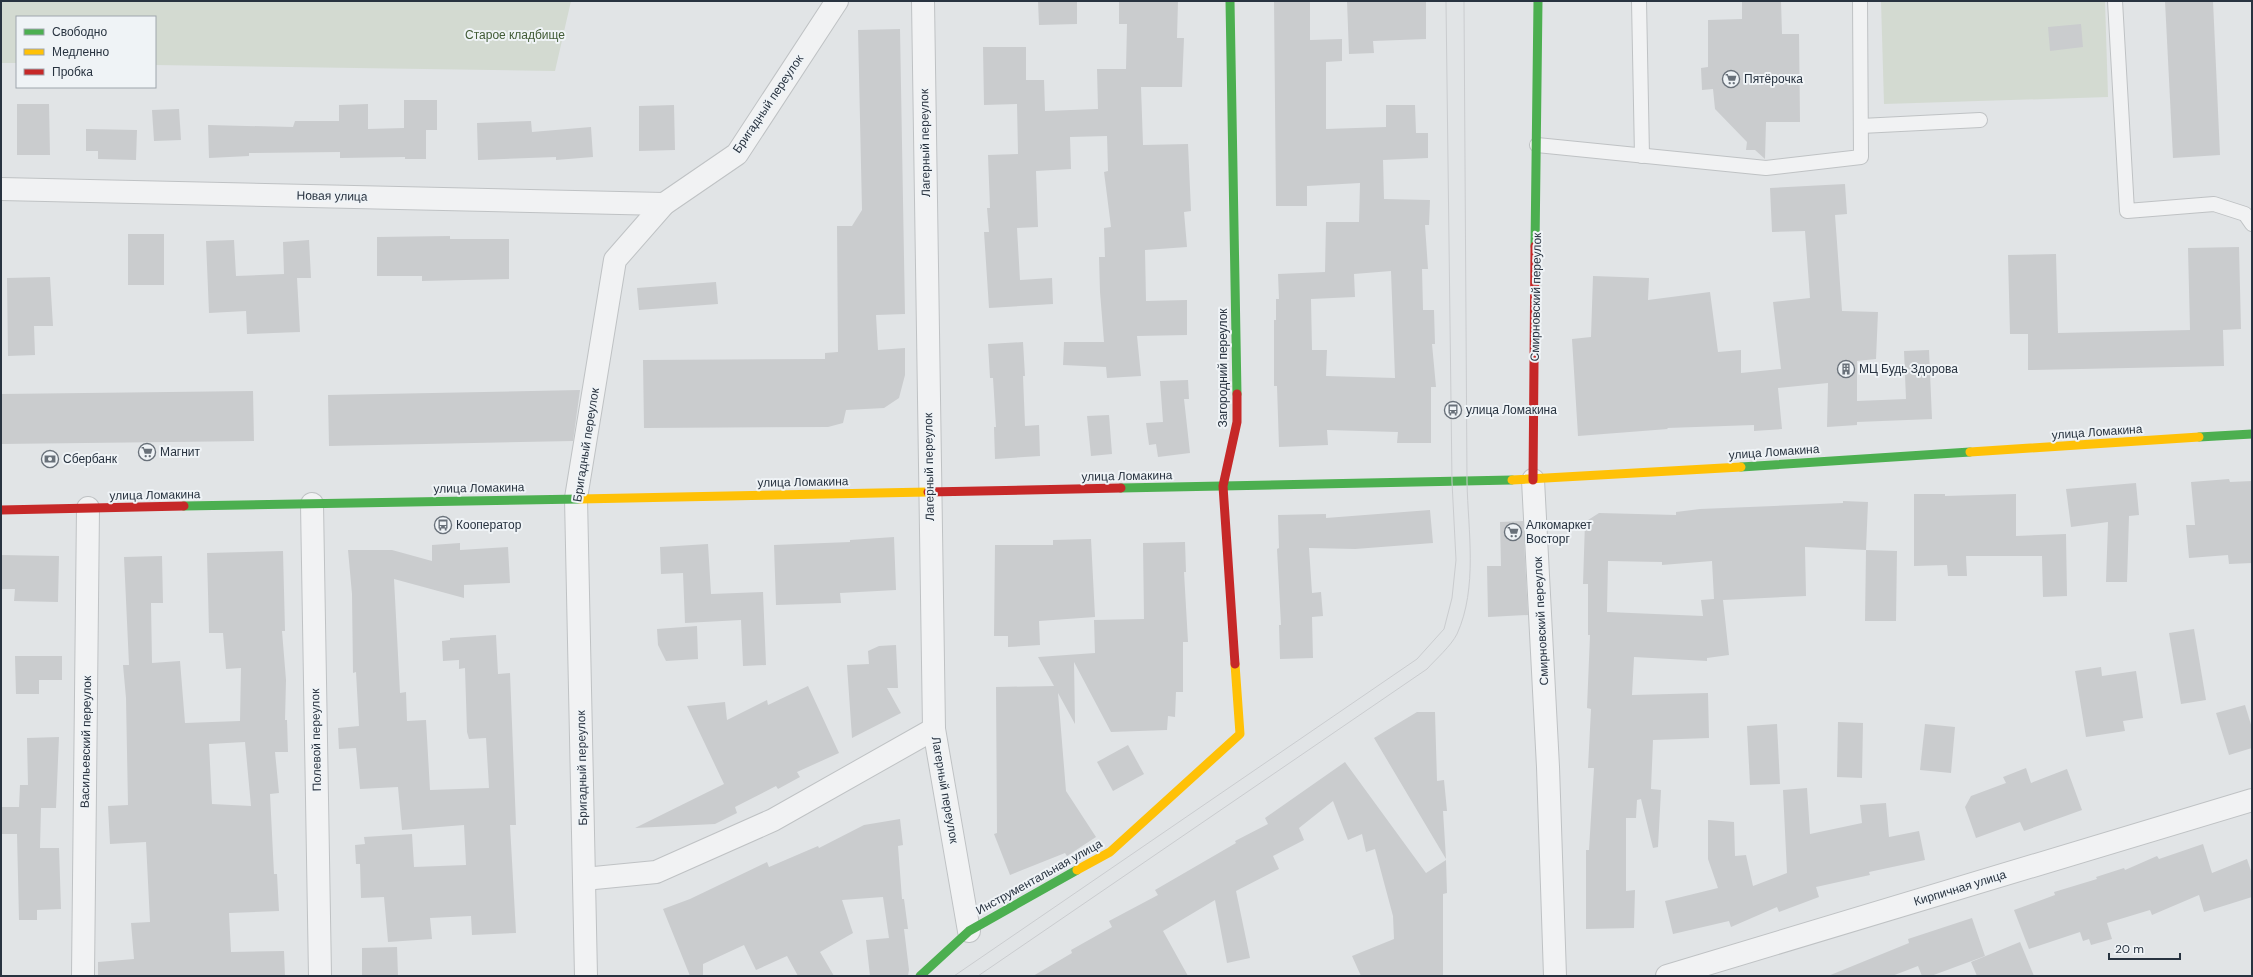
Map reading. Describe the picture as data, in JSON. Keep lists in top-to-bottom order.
{
  "streets": {
    "main road": [
      "Смирновский переулок",
      "Загородний переулок",
      "улица Ломакина",
      "Инструментальная улица"
    ],
    "street": [
      "Бригадный переулок",
      "Лагерный переулок",
      "Новая улица",
      "Полевой переулок",
      "Васильевский переулок",
      "Кирпичная улица"
    ]
  },
  "crossings": [
    ["Бригадный переулок", "Новая улица"],
    ["Бригадный переулок", "улица Ломакина"],
    ["Лагерный переулок", "улица Ломакина"],
    ["Лагерный переулок", "Инструментальная улица"],
    ["Смирновский переулок", "улица Ломакина"],
    ["Загородний переулок", "улица Ломакина"],
    ["Загородний переулок", "Инструментальная улица"],
    ["улица Ломакина", "Полевой переулок"],
    ["улица Ломакина", "Васильевский переулок"]
  ],
  "parks": ["Старое кладбище"],
  "places": {
    "supermarket": ["Пятёрочка", "Магнит", "Алкомаркет Восторг"],
    "building": ["МЦ Будь Здорова"],
    "bus stop": ["улица Ломакина", "Кооператор"],
    "bank": ["Сбербанк"]
  },
  "legend": ["Свободно", "Медленно", "Пробка"],
  "scale_bar": "20 m"
}
